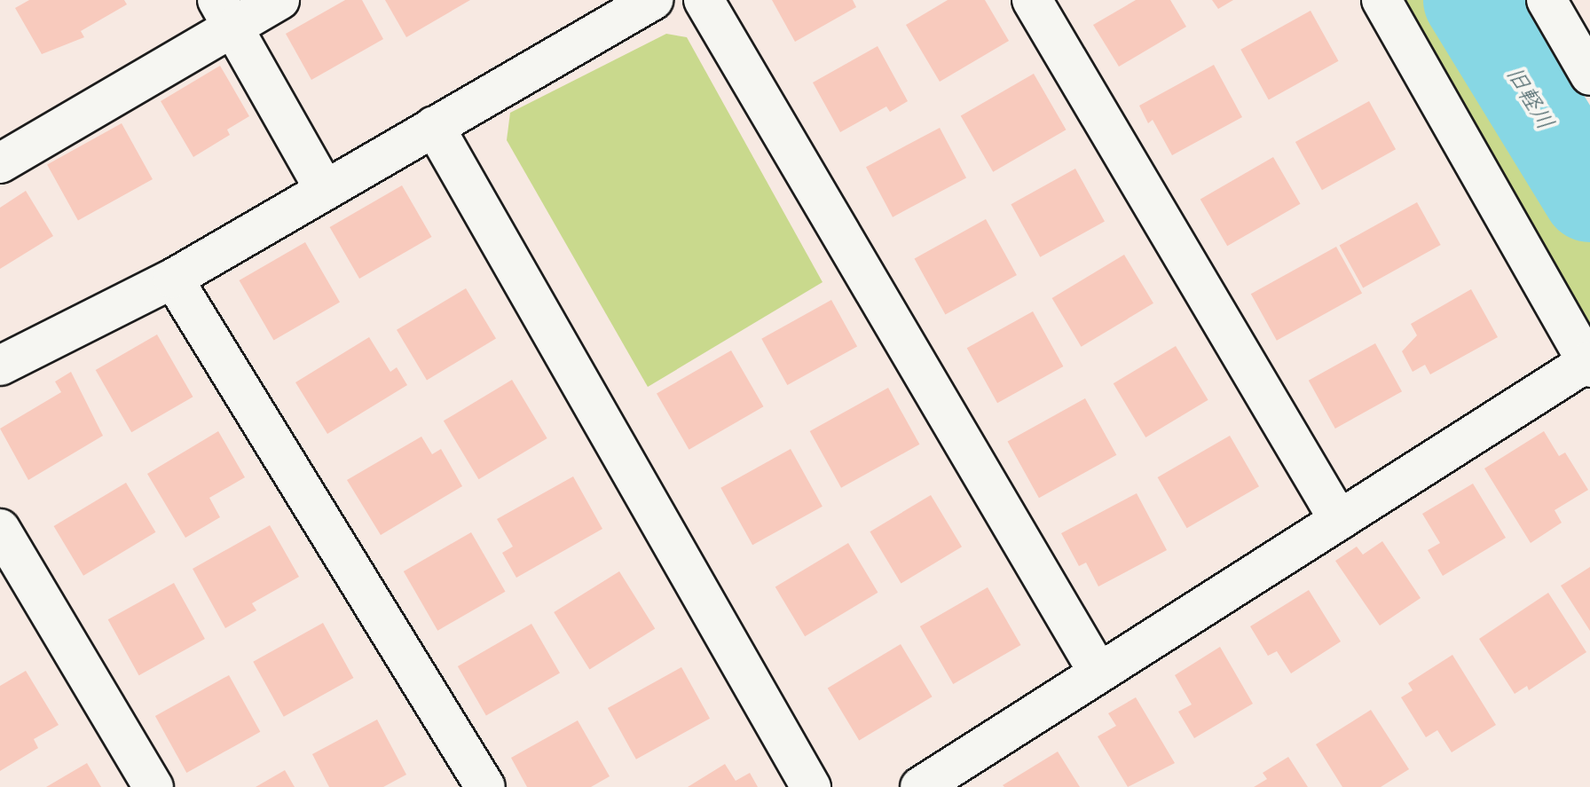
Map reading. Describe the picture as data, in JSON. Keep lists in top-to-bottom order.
{
  "water": ["旧軽川"]
}
